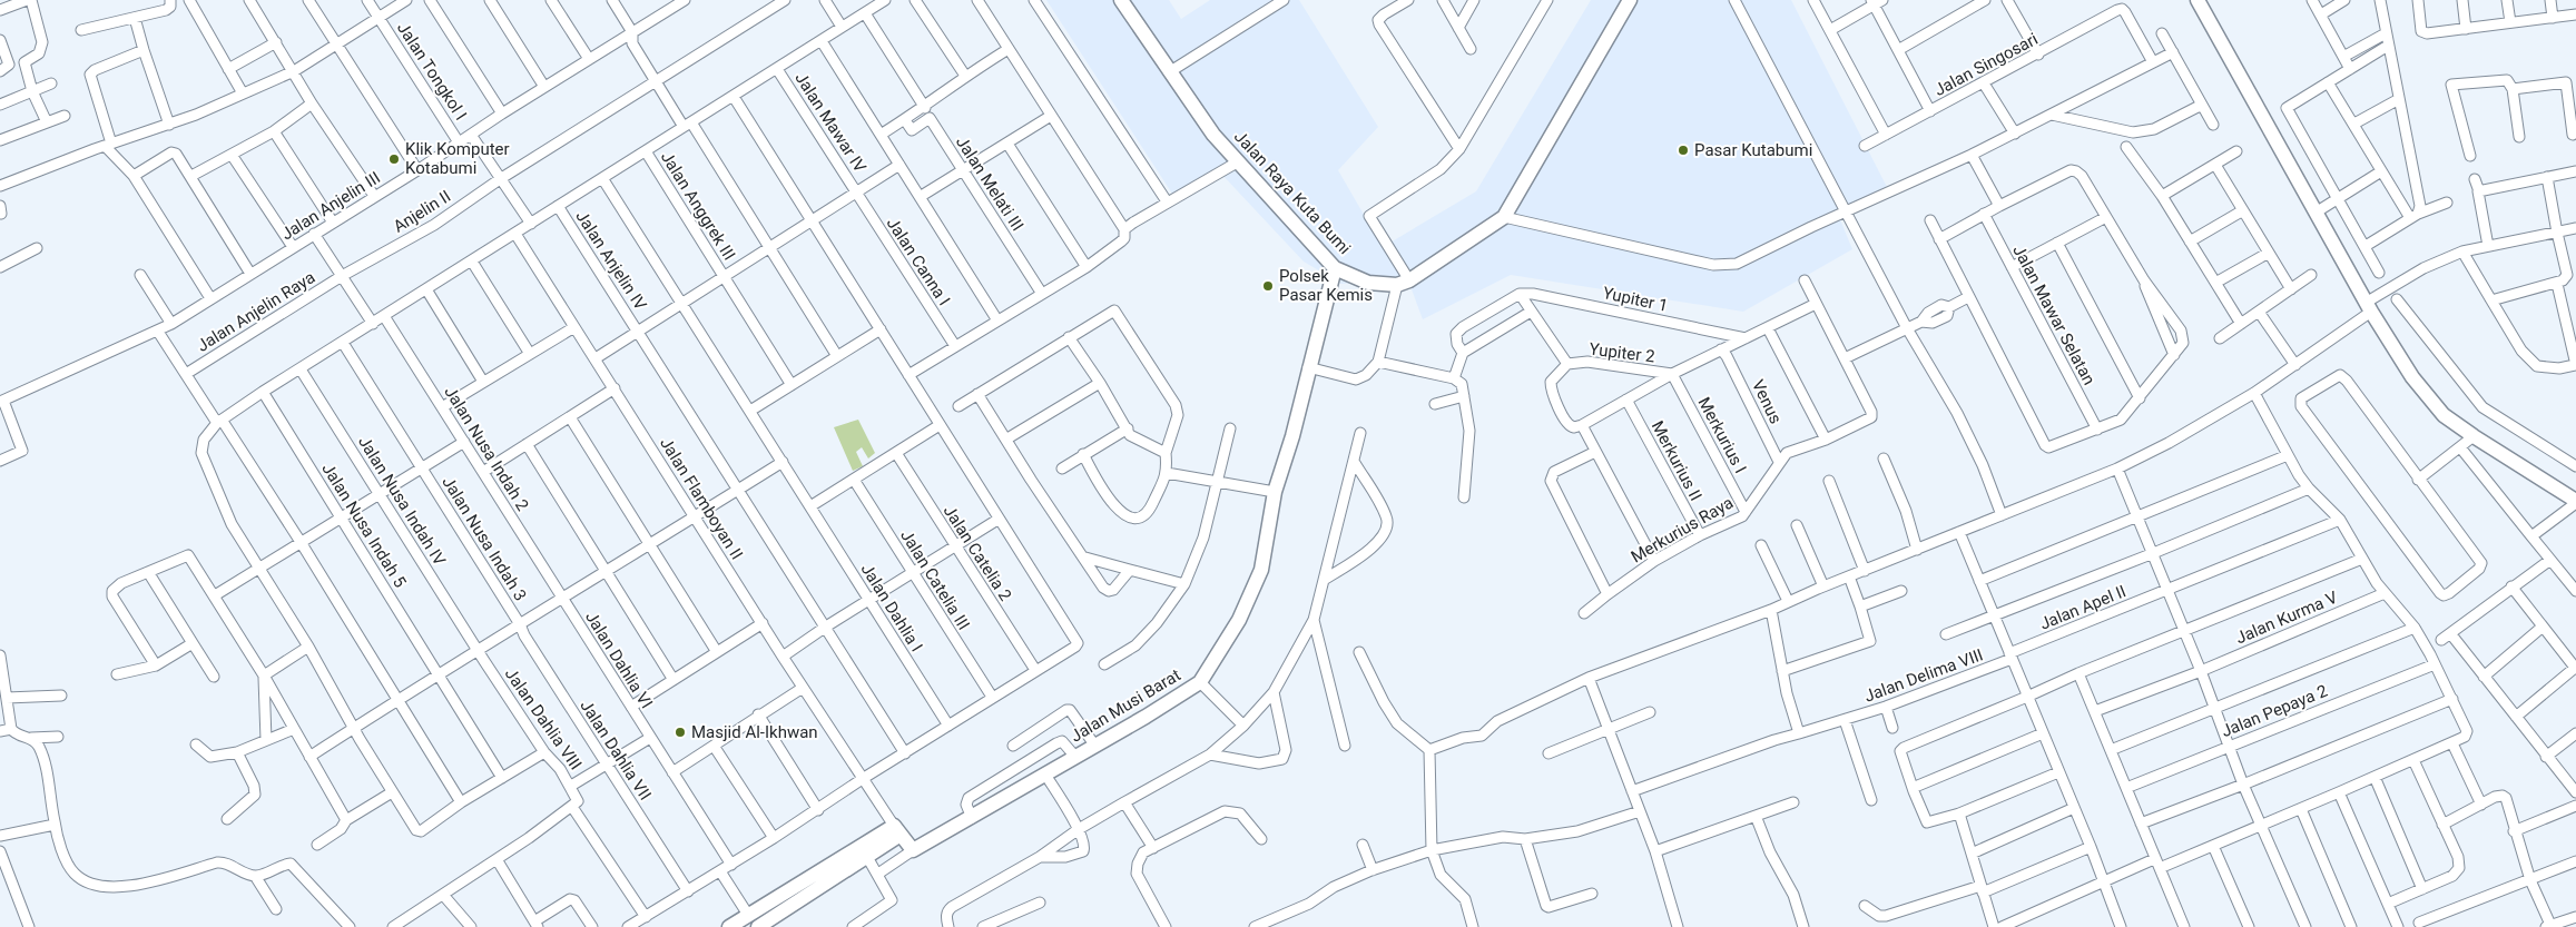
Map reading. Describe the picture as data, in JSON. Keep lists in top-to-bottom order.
{
  "streets": {
    "street": [
      "Jalan Singosari",
      "Jalan Tongkol I",
      "Jalan Mawar IV",
      "Jalan Melati III",
      "Jalan Raya Kuta Bumi",
      "Jalan Anjelin III",
      "Jalan Anggrek III",
      "Anjelin II",
      "Jalan Anjelin IV",
      "Jalan Canna I",
      "Yupiter 1",
      "Jalan Anjelin Raya",
      "Jalan Mawar Selatan",
      "Yupiter 2",
      "Venus",
      "Merkurius I",
      "Jalan Nusa Indah 2",
      "Merkurius II",
      "Jalan Flamboyan II",
      "Jalan Nusa Indah IV",
      "Jalan Nusa Indah 5",
      "Merkurius Raya",
      "Jalan Nusa Indah 3",
      "Jalan Catelia 2",
      "Jalan Catelia III",
      "Jalan Dahlia I",
      "Jalan Apel II",
      "Jalan Kurma V",
      "Jalan Dahlia VI",
      "Jalan Delima VIII",
      "Jalan Musi Barat",
      "Jalan Pepaya 2",
      "Jalan Dahlia VIII",
      "Jalan Dahlia VII"
    ]
  },
  "crossings": [
    ["Jalan Tongkol I", "Jalan Anjelin III"],
    ["Jalan Mawar IV", "Jalan Canna I"],
    ["Jalan Raya Kuta Bumi", "Jalan Musi Barat"],
    ["Anjelin II", "Jalan Anjelin Raya"],
    ["Yupiter 2", "Merkurius I"],
    ["Venus", "Merkurius Raya"],
    ["Merkurius I", "Merkurius Raya"],
    ["Jalan Nusa Indah 2", "Jalan Dahlia VI"],
    ["Merkurius II", "Merkurius Raya"],
    ["Jalan Nusa Indah IV", "Jalan Dahlia VIII"],
    ["Jalan Nusa Indah 3", "Jalan Dahlia VII"],
    ["Jalan Apel II", "Jalan Delima VIII"]
  ],
  "places": [
    "Pasar Kutabumi",
    "Klik Komputer Kotabumi",
    "Polsek Pasar Kemis",
    "Masjid Al-Ikhwan"
  ]
}
